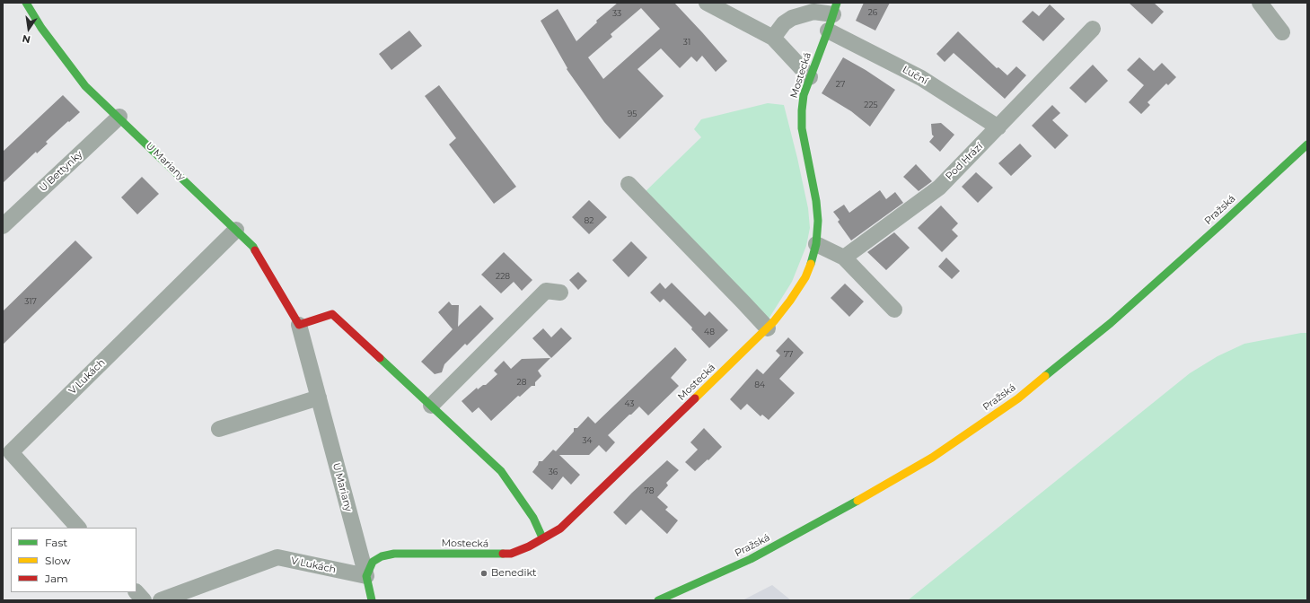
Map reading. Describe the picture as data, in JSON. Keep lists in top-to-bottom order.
{
  "streets": {
    "street": [
      "Mostecká",
      "Luční",
      "U Mariany",
      "Pod Hrází",
      "U Bettynky",
      "Pražská",
      "V Lukách"
    ]
  },
  "crossings": [
    ["Mostecká", "Luční"],
    ["Mostecká", "U Mariany"],
    ["Mostecká", "V Lukách"],
    ["Luční", "Pod Hrází"],
    ["U Mariany", "U Bettynky"],
    ["U Mariany", "V Lukách"]
  ],
  "places": ["Benedikt"],
  "house_numbers": [
    "26",
    "33",
    "31",
    "27",
    "225",
    "95",
    "82",
    "228",
    "317",
    "48",
    "77",
    "28",
    "84",
    "43",
    "34",
    "36",
    "78"
  ],
  "legend": ["Fast", "Slow", "Jam"],
  "north": "bottom"
}
